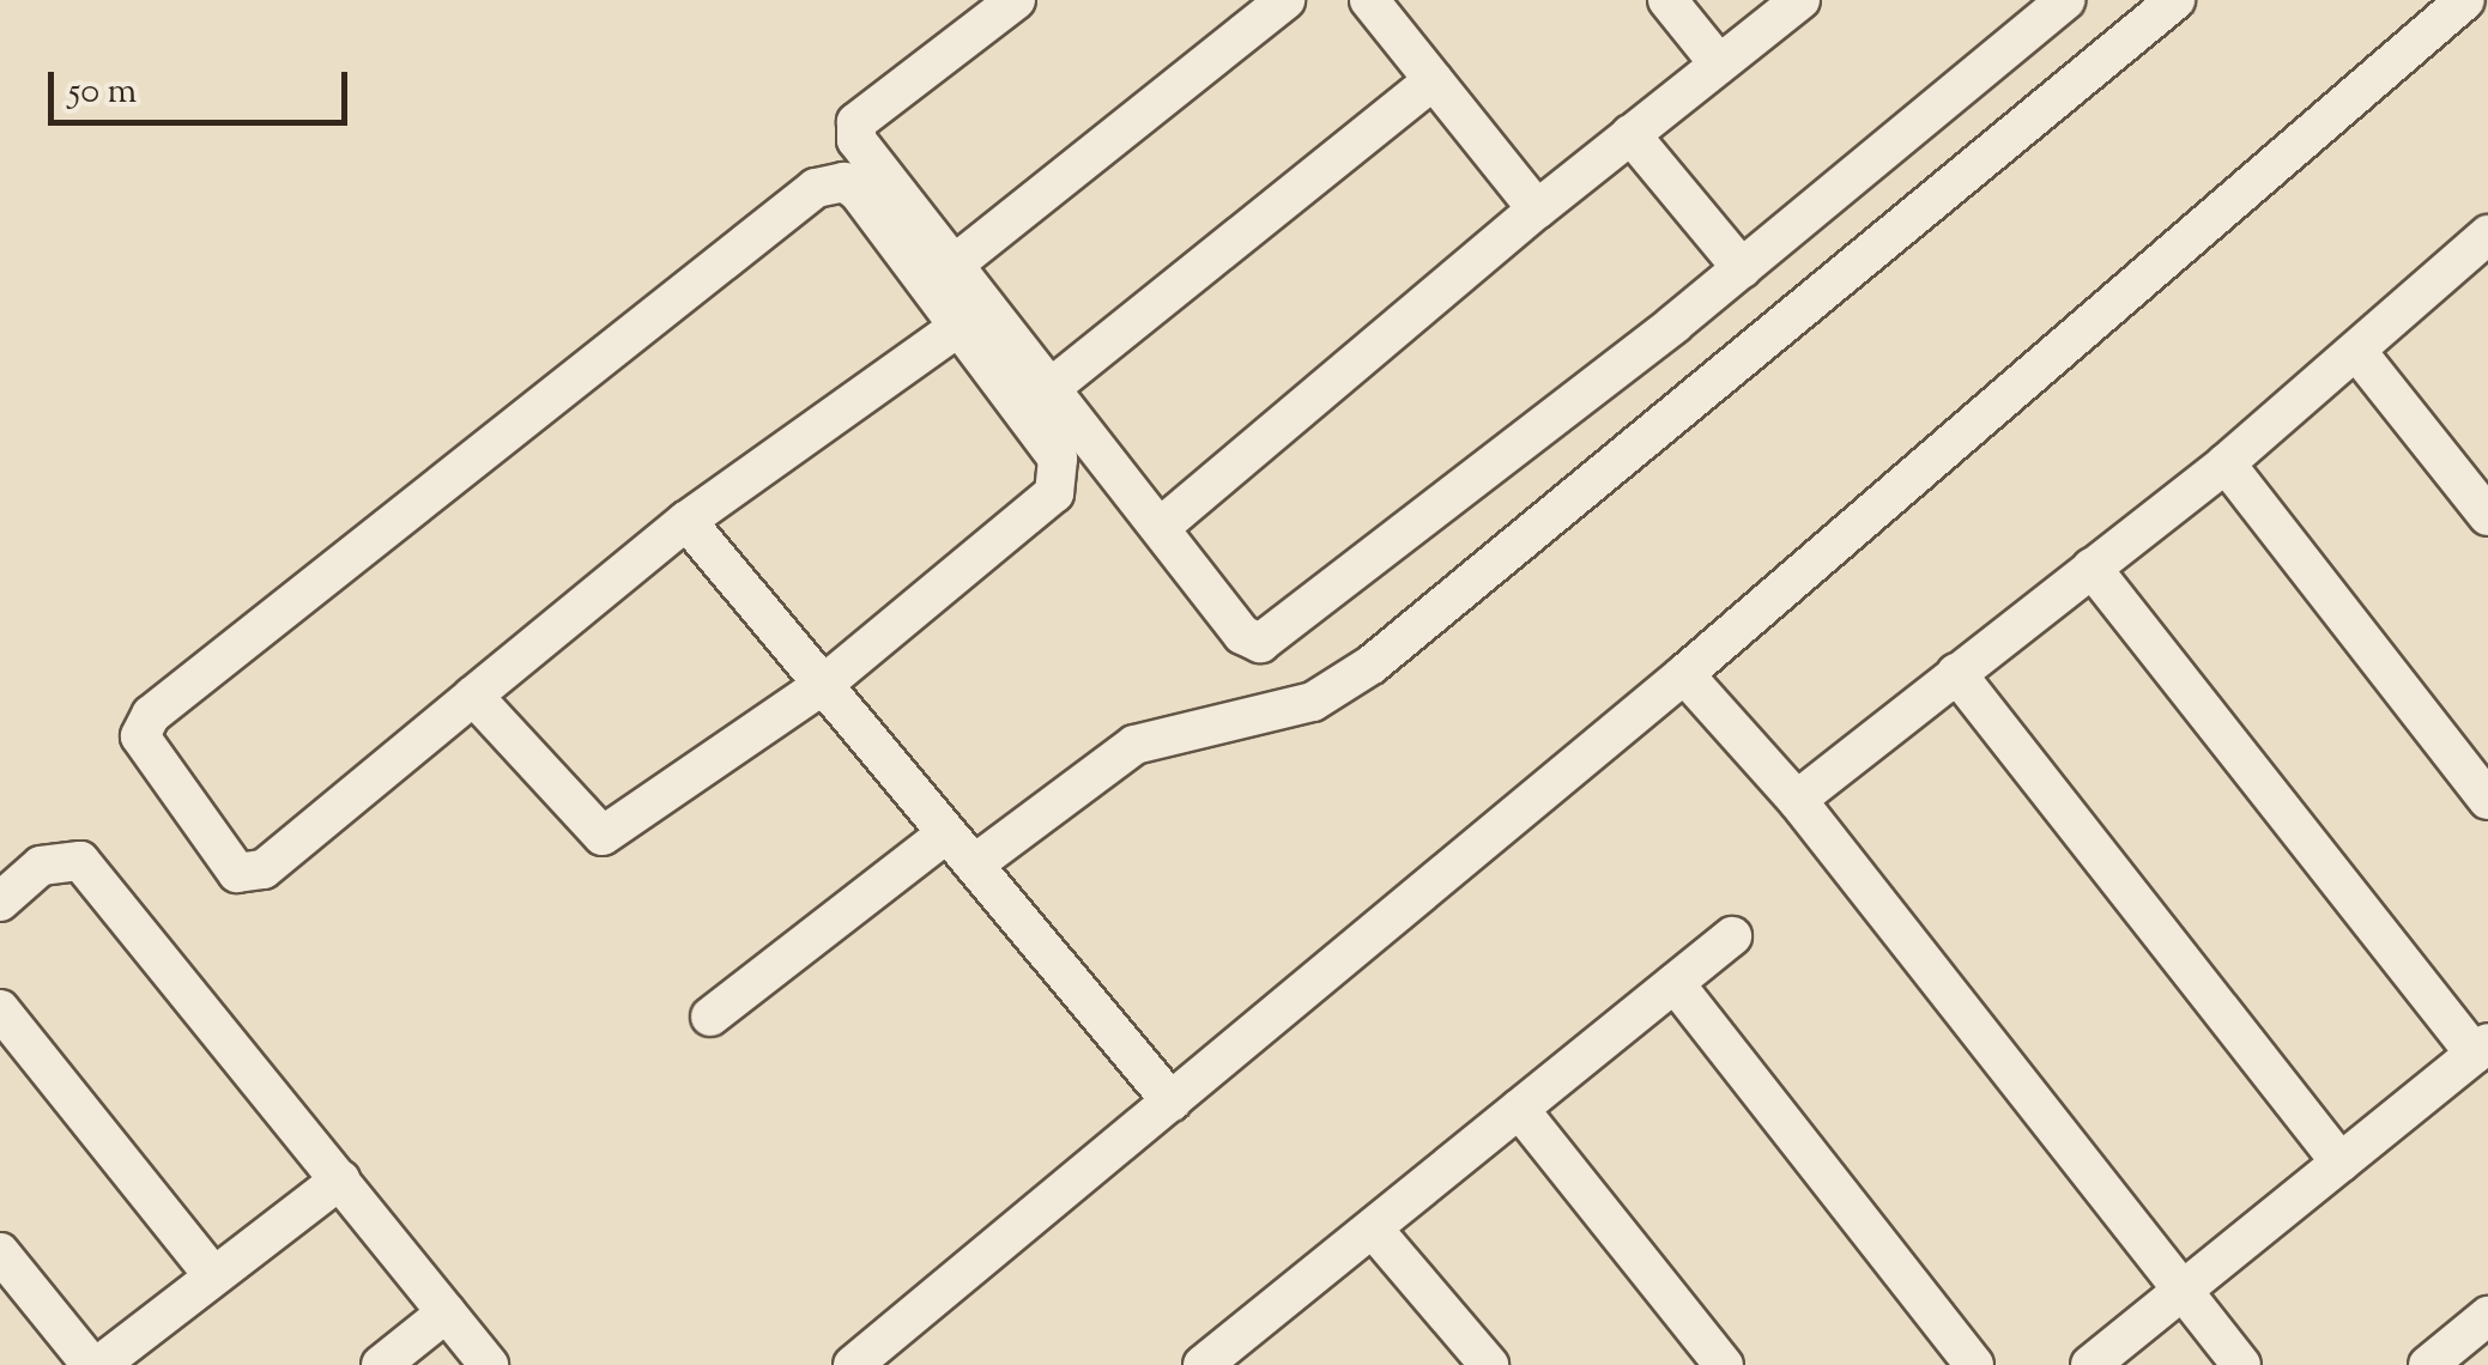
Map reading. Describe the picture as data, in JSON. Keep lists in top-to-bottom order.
{
  "scale_bar": "50 m"
}
